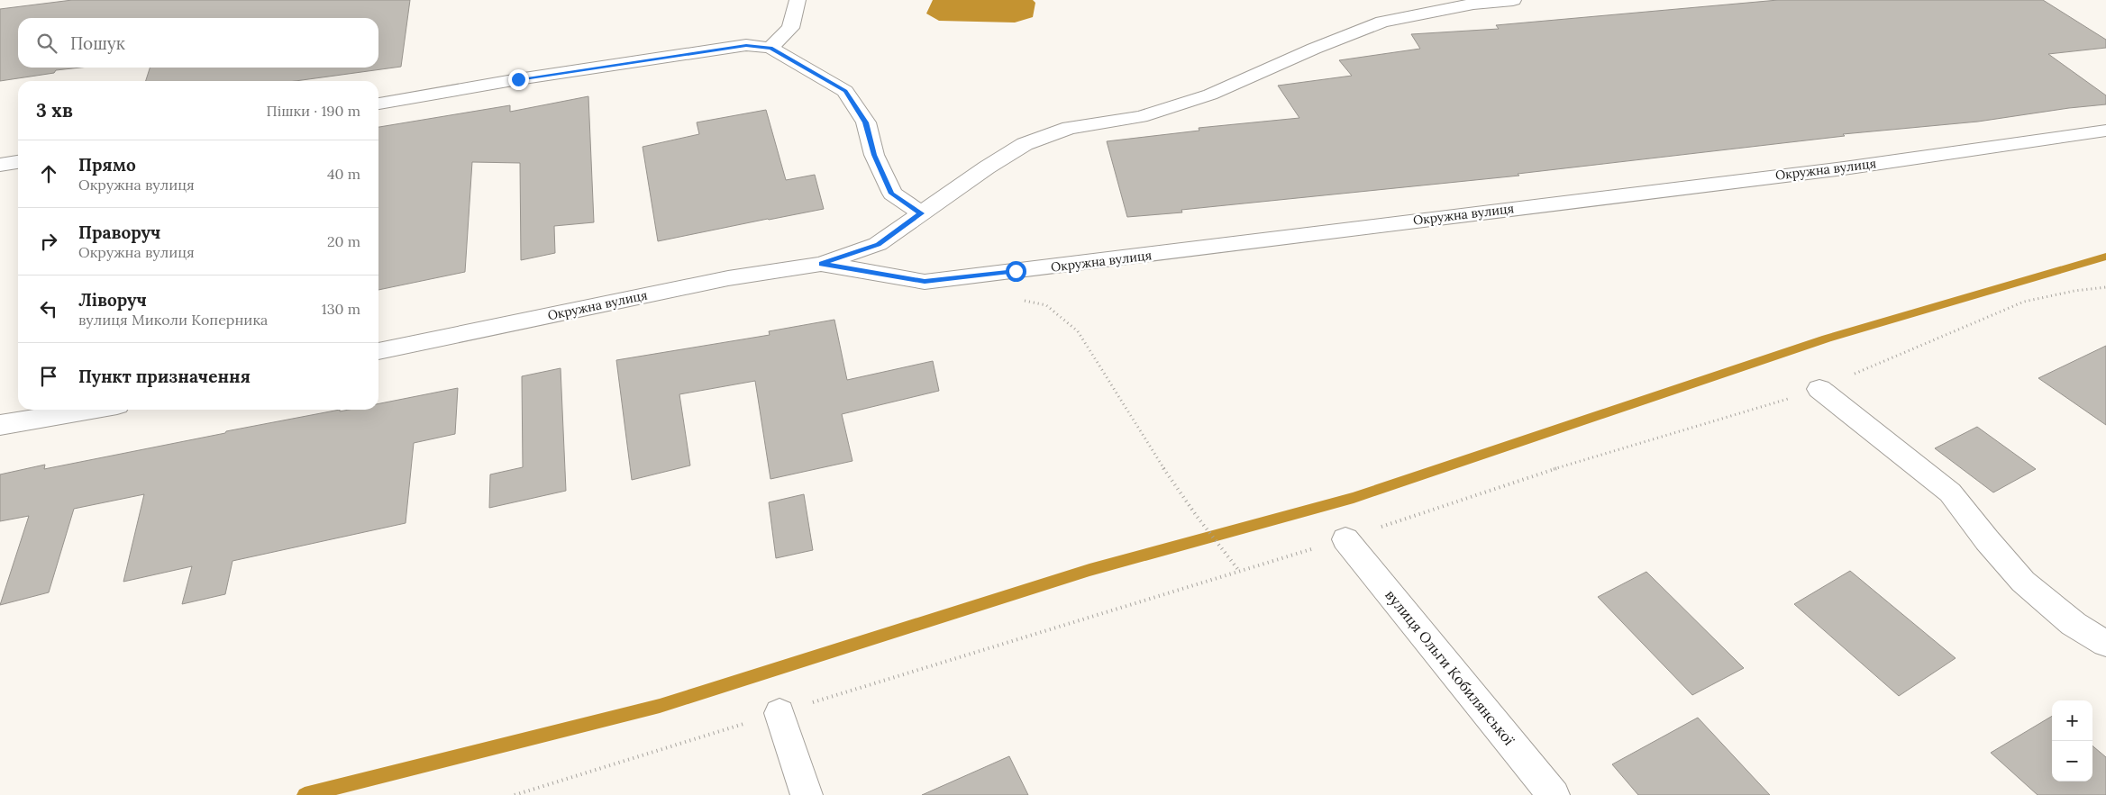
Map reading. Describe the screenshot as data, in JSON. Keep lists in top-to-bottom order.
{
  "streets": {
    "street": ["Окружна вулиця", "вулиця Ольги Кобилянської"]
  },
  "page": {
    "search": "Пошук",
    "heading": ["3 хв", "Пішки · 190 m"],
    "list": [
      ["Прямо", "Окружна вулиця", "40 m"],
      ["Праворуч", "Окружна вулиця", "20 m"],
      ["Ліворуч", "вулиця Миколи Коперника", "130 m"],
      "Пункт призначення"
    ],
    "map_buttons": ["+", "−"]
  }
}
